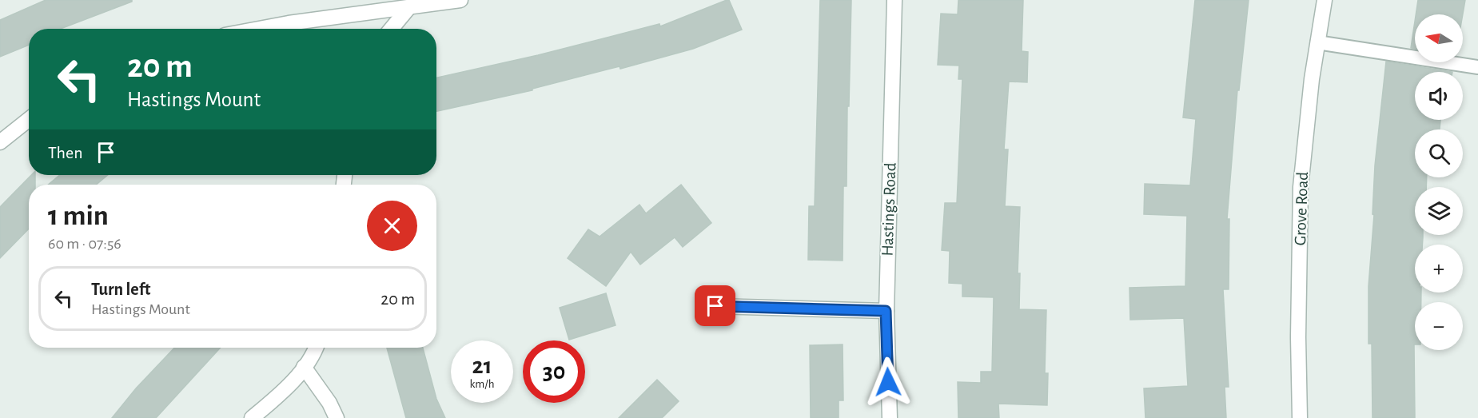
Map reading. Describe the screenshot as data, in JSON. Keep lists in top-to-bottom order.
{
  "streets": {
    "street": ["Grove Road", "Hastings Road"]
  },
  "north": "left",
  "page": {
    "map_buttons": ["+", "−"],
    "turn": ["20 m", "Hastings Mount"],
    "then": "Then",
    "heading": ["1 min", "60 m · 07:56"],
    "list": [
      {
        "name": "Turn left",
        "note": "Hastings Mount",
        "value": "20 m"
      }
    ],
    "speed": "21 km/h",
    "limit": "30"
  }
}
